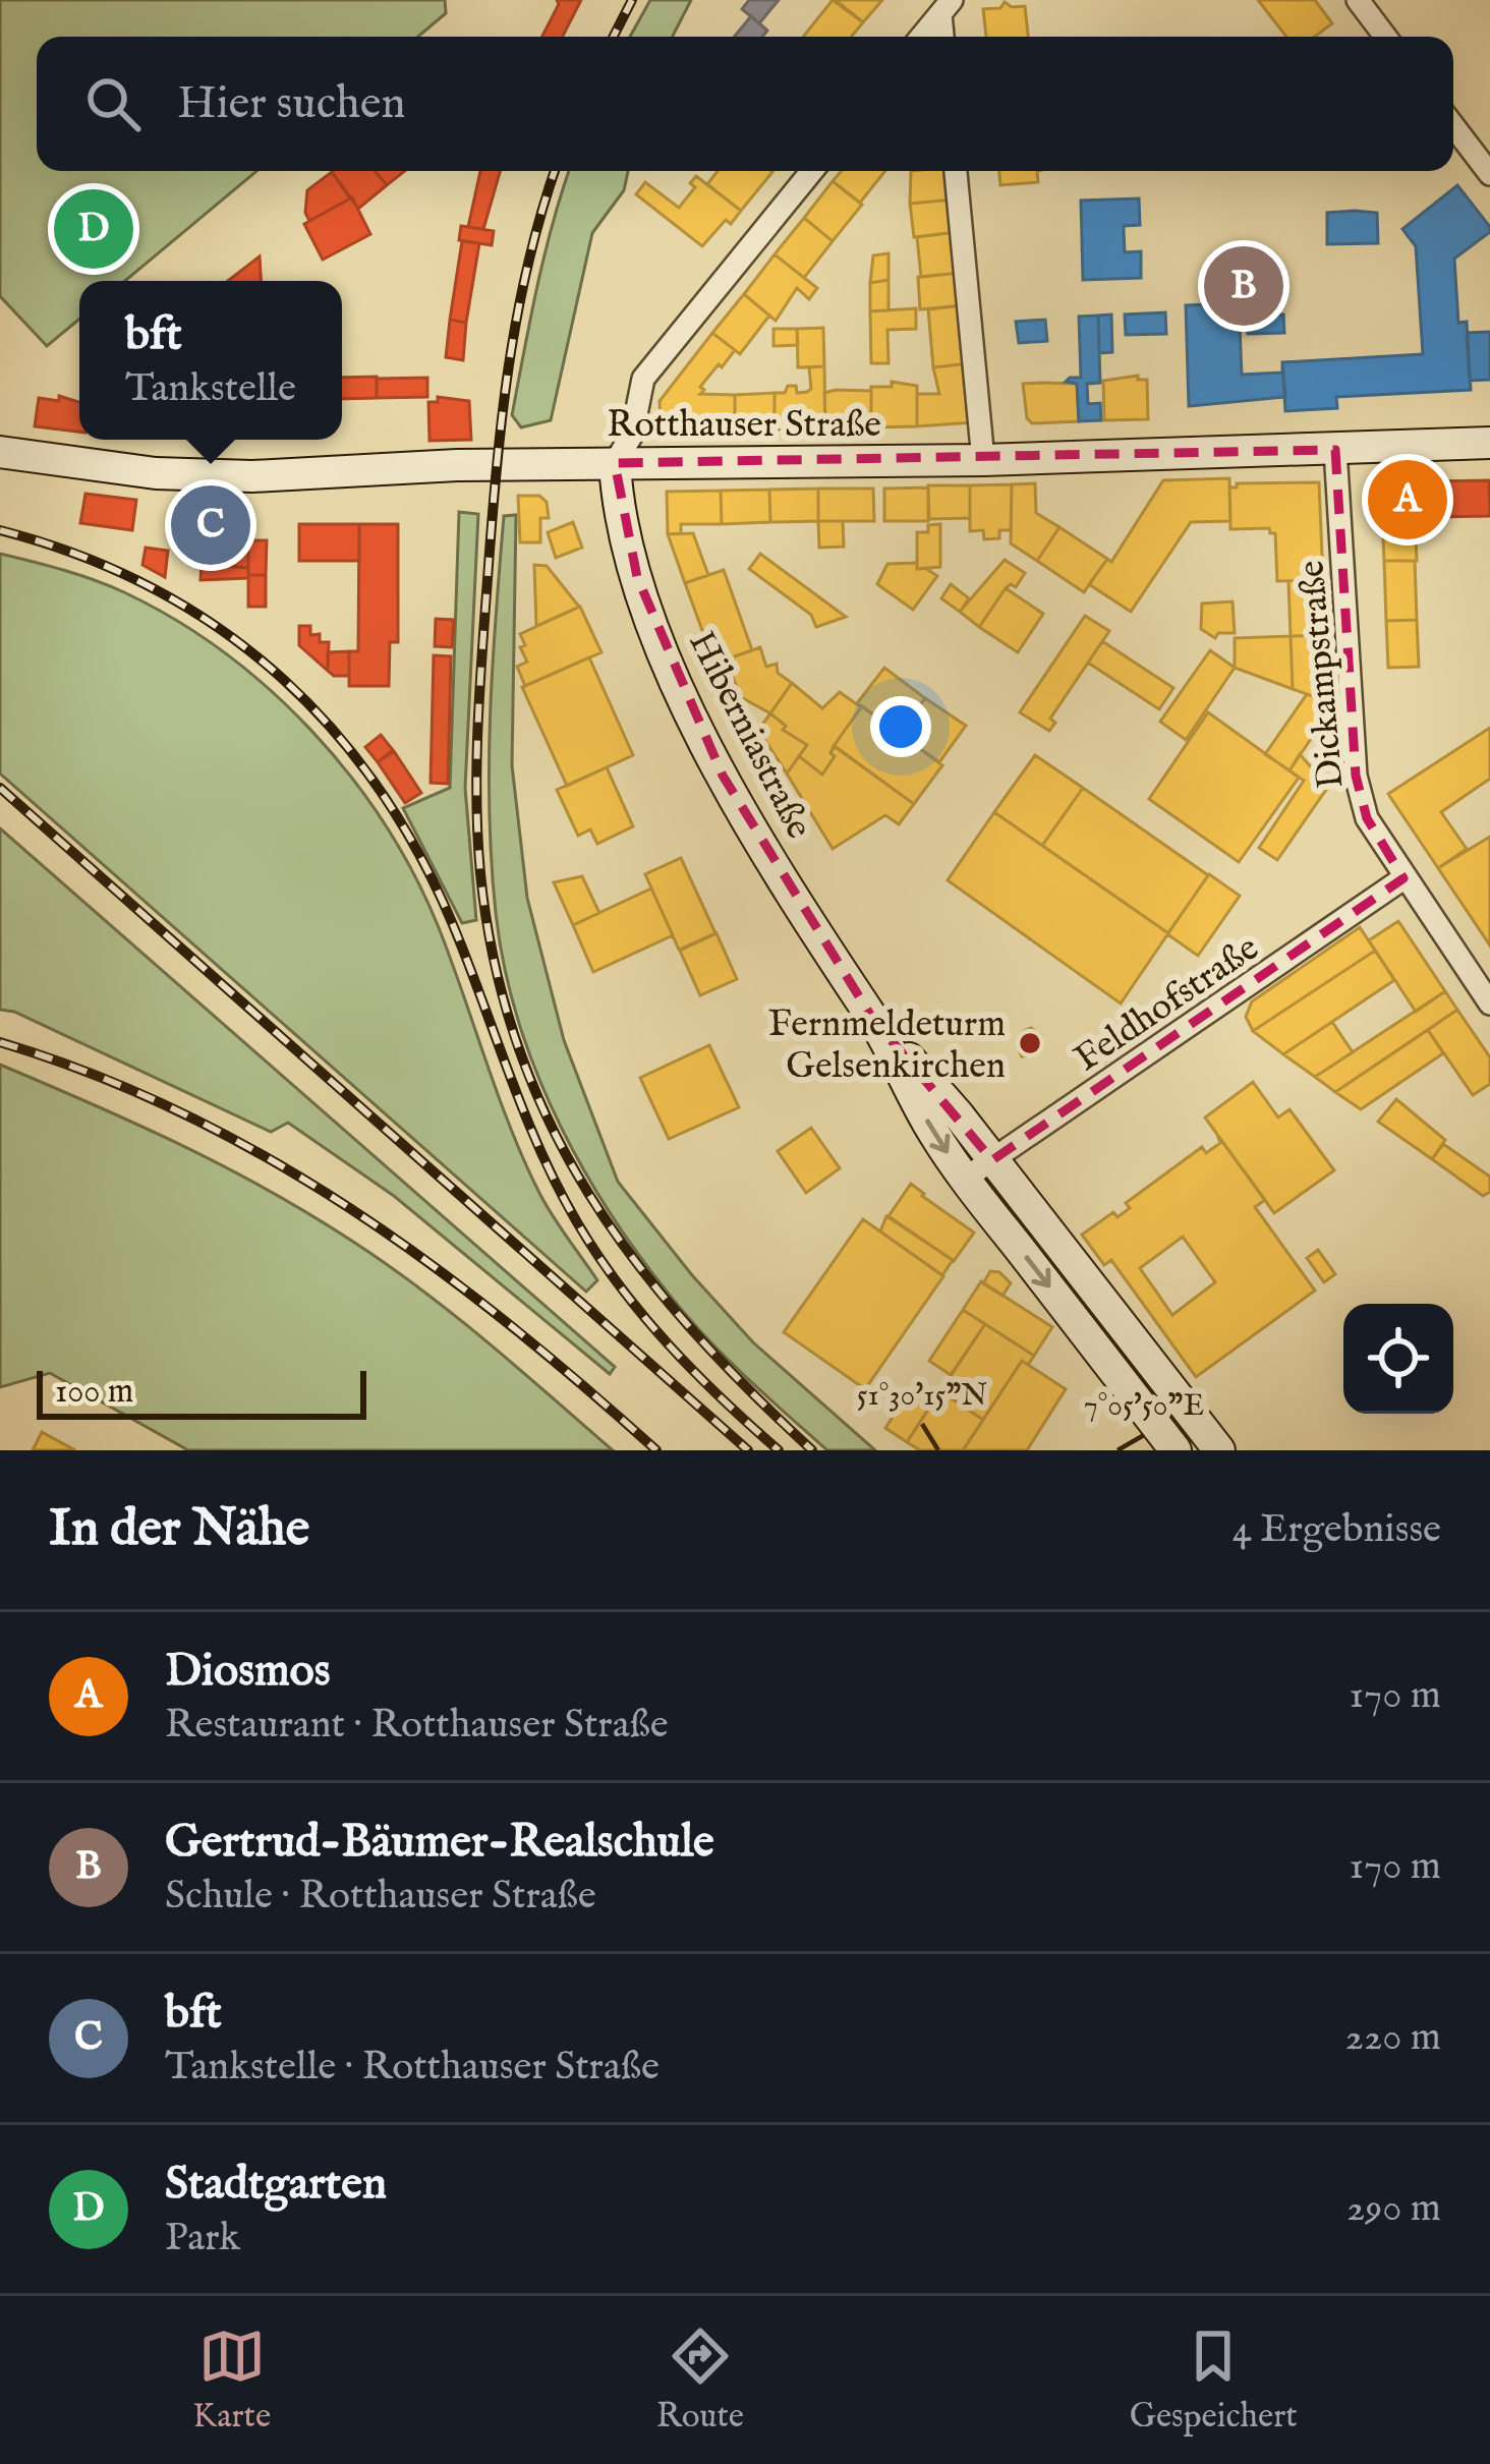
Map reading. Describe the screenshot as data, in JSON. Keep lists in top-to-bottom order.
{
  "streets": {
    "main road": ["Rotthauser Straße", "Hiberniastraße"],
    "street": ["Dickampstraße", "Feldhofstraße"]
  },
  "crossings": [
    ["Rotthauser Straße", "Dickampstraße"],
    ["Rotthauser Straße", "Hiberniastraße"],
    ["Dickampstraße", "Feldhofstraße"],
    ["Hiberniastraße", "Feldhofstraße"]
  ],
  "places": ["Fernmeldeturm Gelsenkirchen"],
  "scale_bar": "100 m",
  "page": {
    "search": "Hier suchen",
    "pins": [
      "D",
      "B",
      "A",
      "C"
    ],
    "popup": ["bft", "Tankstelle"],
    "scale": "100 m",
    "heading": ["In der Nähe", "4 Ergebnisse"],
    "list": [
      {
        "mark": "A",
        "name": "Diosmos",
        "note": "Restaurant · Rotthauser Straße",
        "value": "170 m"
      },
      {
        "mark": "B",
        "name": "Gertrud-Bäumer-Realschule",
        "note": "Schule · Rotthauser Straße",
        "value": "170 m"
      },
      {
        "mark": "C",
        "name": "bft",
        "note": "Tankstelle · Rotthauser Straße",
        "value": "220 m"
      },
      {
        "mark": "D",
        "name": "Stadtgarten",
        "note": "Park",
        "value": "290 m"
      }
    ],
    "nav": ["Karte", "Route", "Gespeichert"]
  },
  "coordinates": ["51°30'15\"N", "7°05'50\"E"]
}
